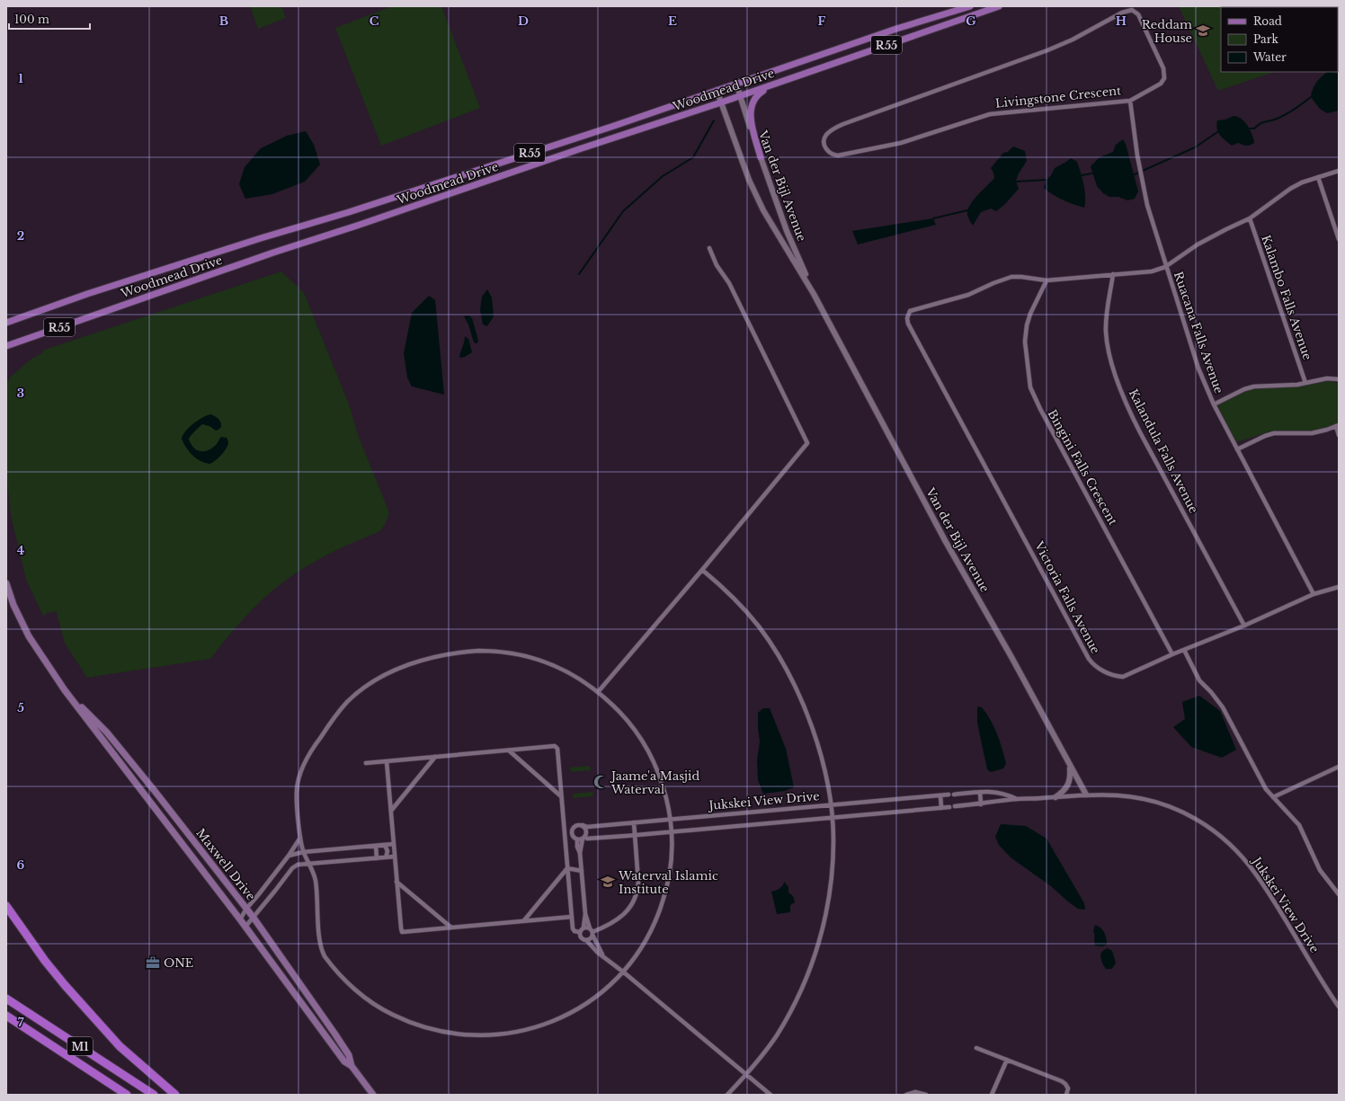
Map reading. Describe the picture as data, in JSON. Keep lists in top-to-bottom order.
{
  "streets": {
    "highway": ["M1"],
    "main road": ["R55", "Woodmead Drive", "Maxwell Drive"],
    "street": [
      "Livingstone Crescent",
      "Van der Bijl Avenue",
      "Kalambo Falls Avenue",
      "Ruacana Falls Avenue",
      "Kalandula Falls Avenue",
      "Bingini Falls Crescent",
      "Victoria Falls Avenue",
      "Jukskei View Drive"
    ]
  },
  "crossings": [
    ["Woodmead Drive", "Van der Bijl Avenue"],
    ["Livingstone Crescent", "Ruacana Falls Avenue"],
    ["Van der Bijl Avenue", "Jukskei View Drive"],
    ["Ruacana Falls Avenue", "Victoria Falls Avenue"],
    ["Kalandula Falls Avenue", "Victoria Falls Avenue"],
    ["Bingini Falls Crescent", "Victoria Falls Avenue"]
  ],
  "places": {
    "school or university": ["Reddam House", "Waterval Islamic Institute"],
    "mosque": ["Jaame'a Masjid Waterval"],
    "office": ["ONE"]
  },
  "legend": ["Road", "Park", "Water"],
  "scale_bar": "100 m",
  "grid": {
    "columns": [
      "B",
      "C",
      "D",
      "E",
      "F",
      "G",
      "H"
    ],
    "rows": [
      "1",
      "2",
      "3",
      "4",
      "5",
      "6",
      "7"
    ]
  }
}
